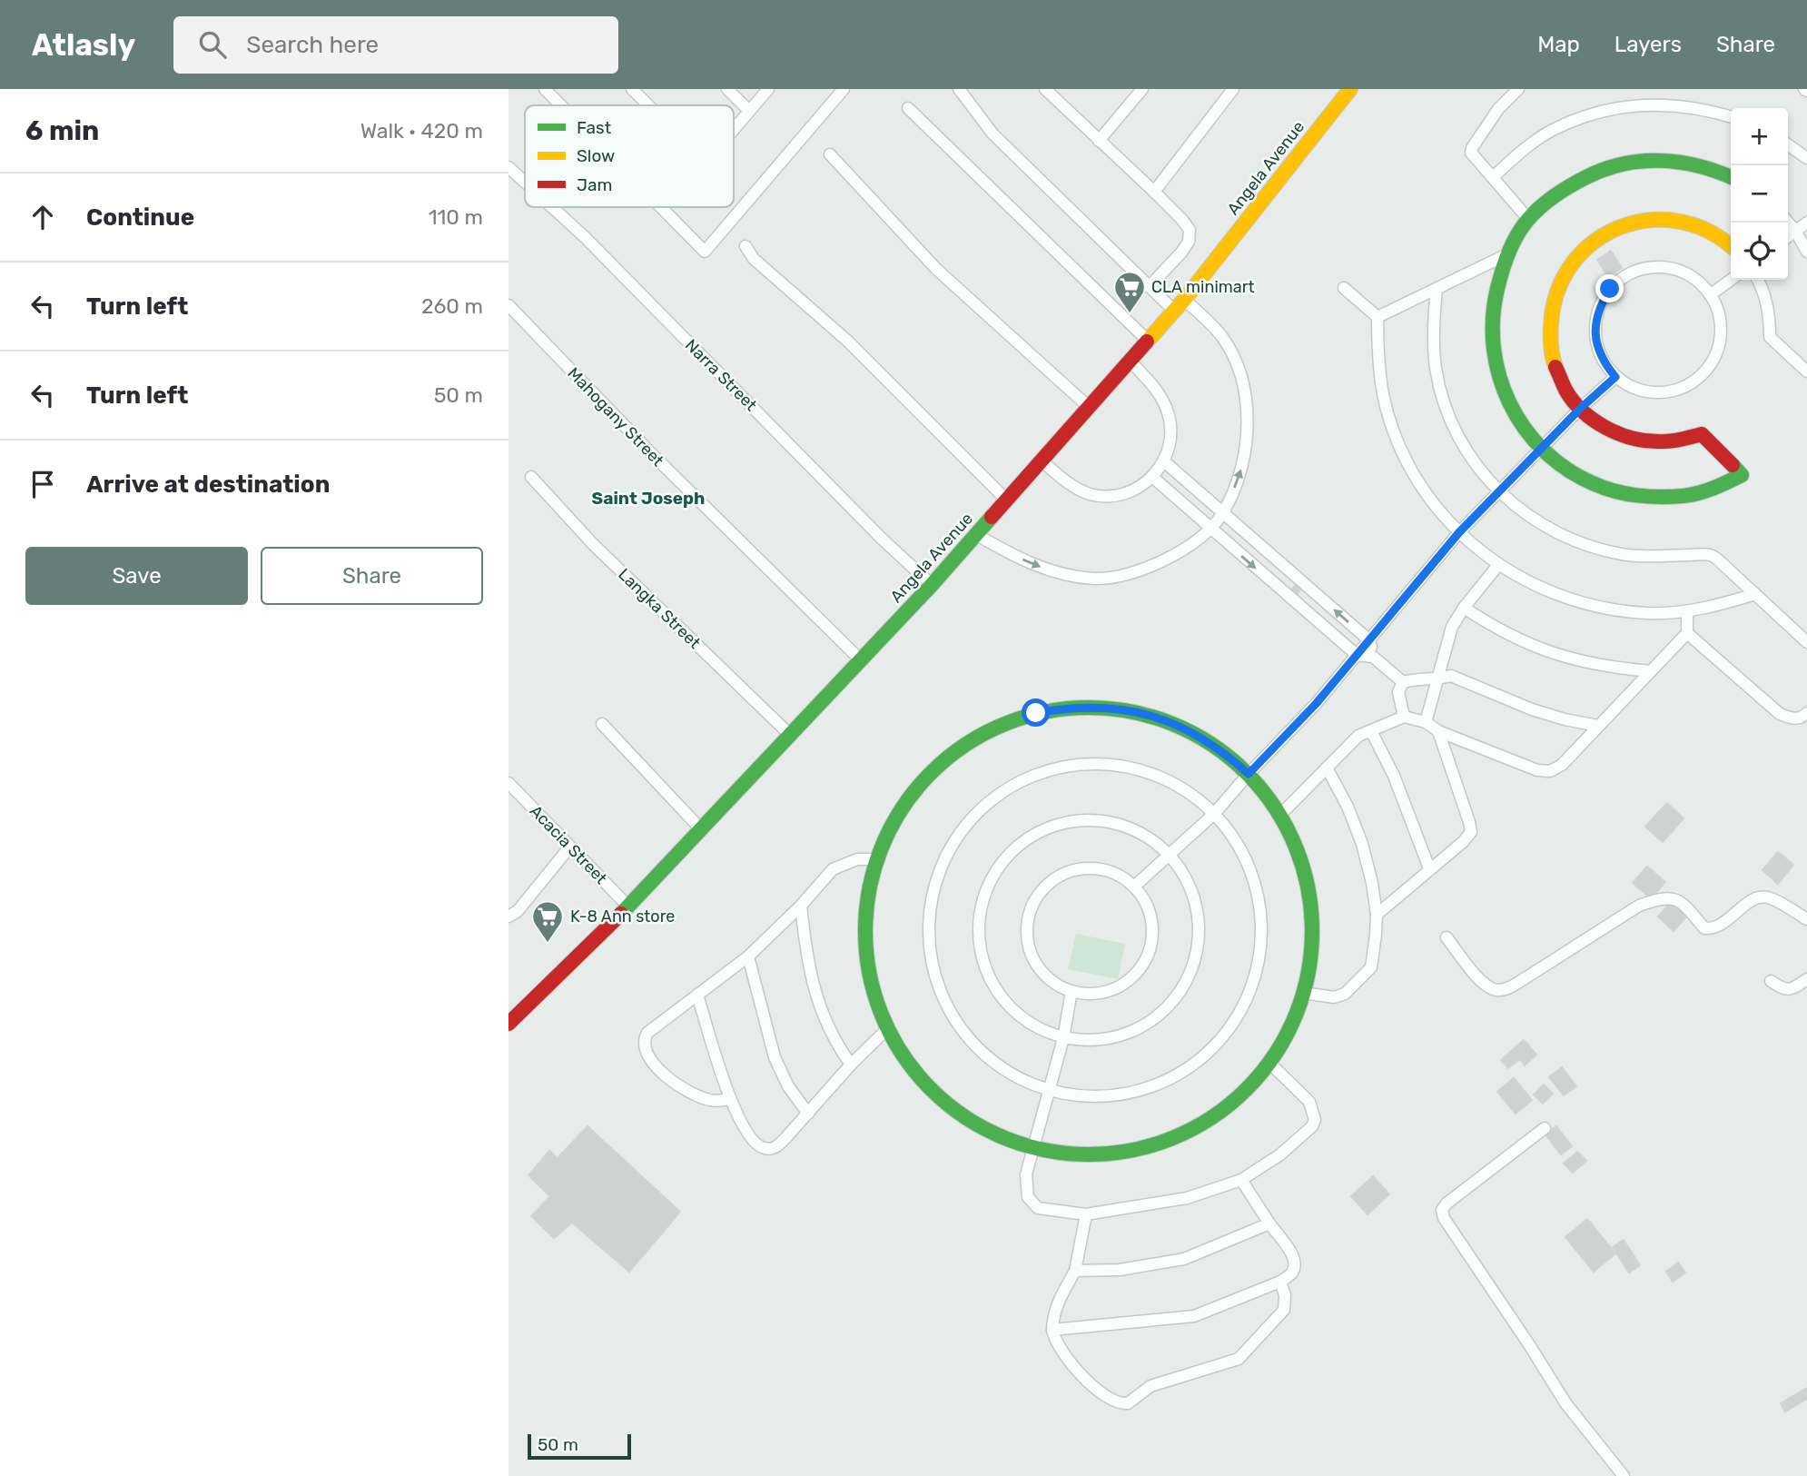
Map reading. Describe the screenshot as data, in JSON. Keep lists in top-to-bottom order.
{
  "streets": {
    "street": [
      "Angela Avenue",
      "Narra Street",
      "Mahogany Street",
      "Langka Street",
      "Acacia Street"
    ]
  },
  "crossings": [
    ["Angela Avenue", "Narra Street"],
    ["Angela Avenue", "Mahogany Street"],
    ["Angela Avenue", "Langka Street"],
    ["Angela Avenue", "Acacia Street"]
  ],
  "districts": ["Saint Joseph"],
  "places": {
    "supermarket": ["CLA minimart", "K-8 Ann store"]
  },
  "legend": ["Fast", "Slow", "Jam"],
  "scale_bar": "50 m",
  "page": {
    "header": "Atlasly",
    "search": "Search here",
    "nav": ["Map", "Layers", "Share"],
    "heading": ["6 min", "Walk · 420 m"],
    "map_buttons": ["+", "−"],
    "list": [
      ["Continue", "110 m"],
      ["Turn left", "260 m"],
      ["Turn left", "50 m"],
      "Arrive at destination"
    ],
    "buttons": ["Save", "Share"],
    "scale": "50 m"
  }
}
